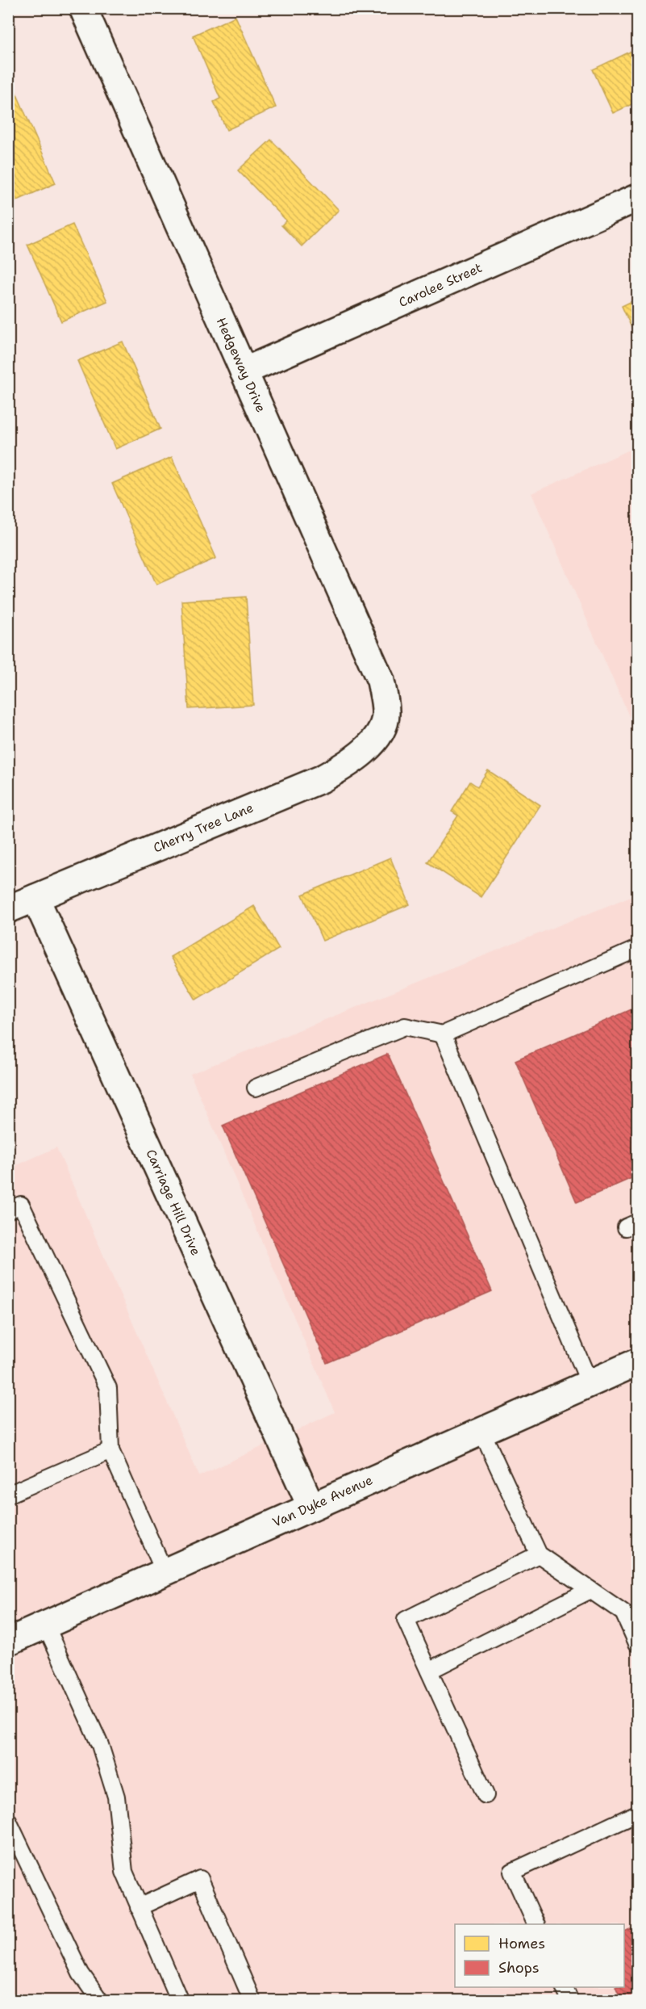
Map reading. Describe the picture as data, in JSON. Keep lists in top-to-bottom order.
{
  "streets": {
    "street": [
      "Carolee Street",
      "Hedgeway Drive",
      "Cherry Tree Lane",
      "Carriage Hill Drive",
      "Van Dyke Avenue"
    ]
  },
  "crossings": [
    ["Carolee Street", "Hedgeway Drive"],
    ["Hedgeway Drive", "Cherry Tree Lane"],
    ["Cherry Tree Lane", "Carriage Hill Drive"],
    ["Carriage Hill Drive", "Van Dyke Avenue"]
  ],
  "legend": ["Homes", "Shops"]
}
